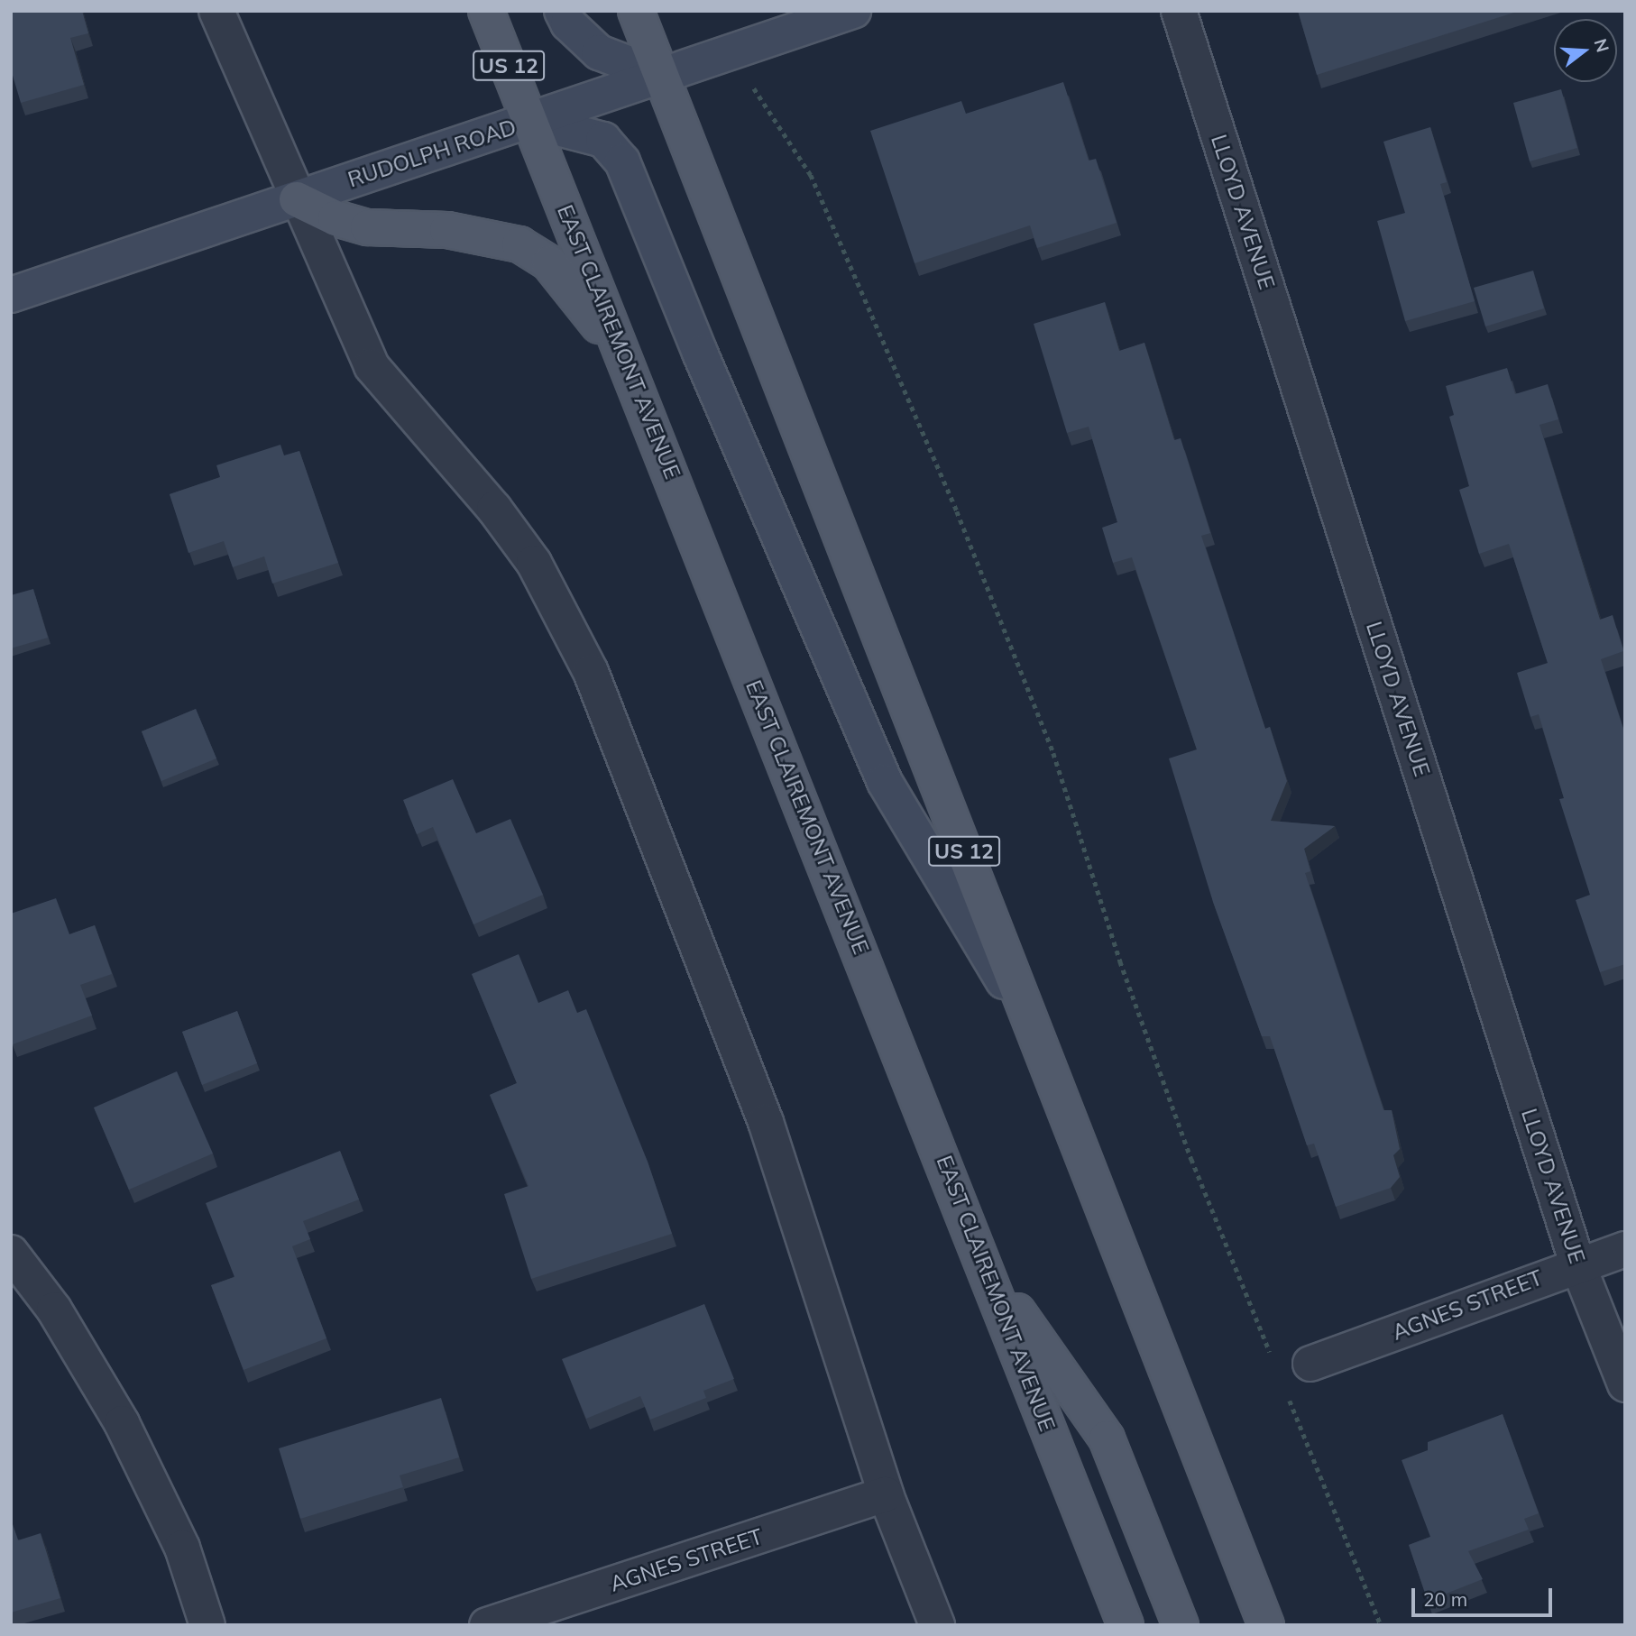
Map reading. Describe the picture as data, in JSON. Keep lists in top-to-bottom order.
{
  "streets": {
    "main road": ["US 12", "EAST CLAIREMONT AVENUE"],
    "street": ["RUDOLPH ROAD", "LLOYD AVENUE", "AGNES STREET"]
  },
  "crossings": [
    ["US 12", "RUDOLPH ROAD"],
    ["RUDOLPH ROAD", "EAST CLAIREMONT AVENUE"],
    ["LLOYD AVENUE", "AGNES STREET"]
  ],
  "scale_bar": "20 m",
  "north": "right"
}
